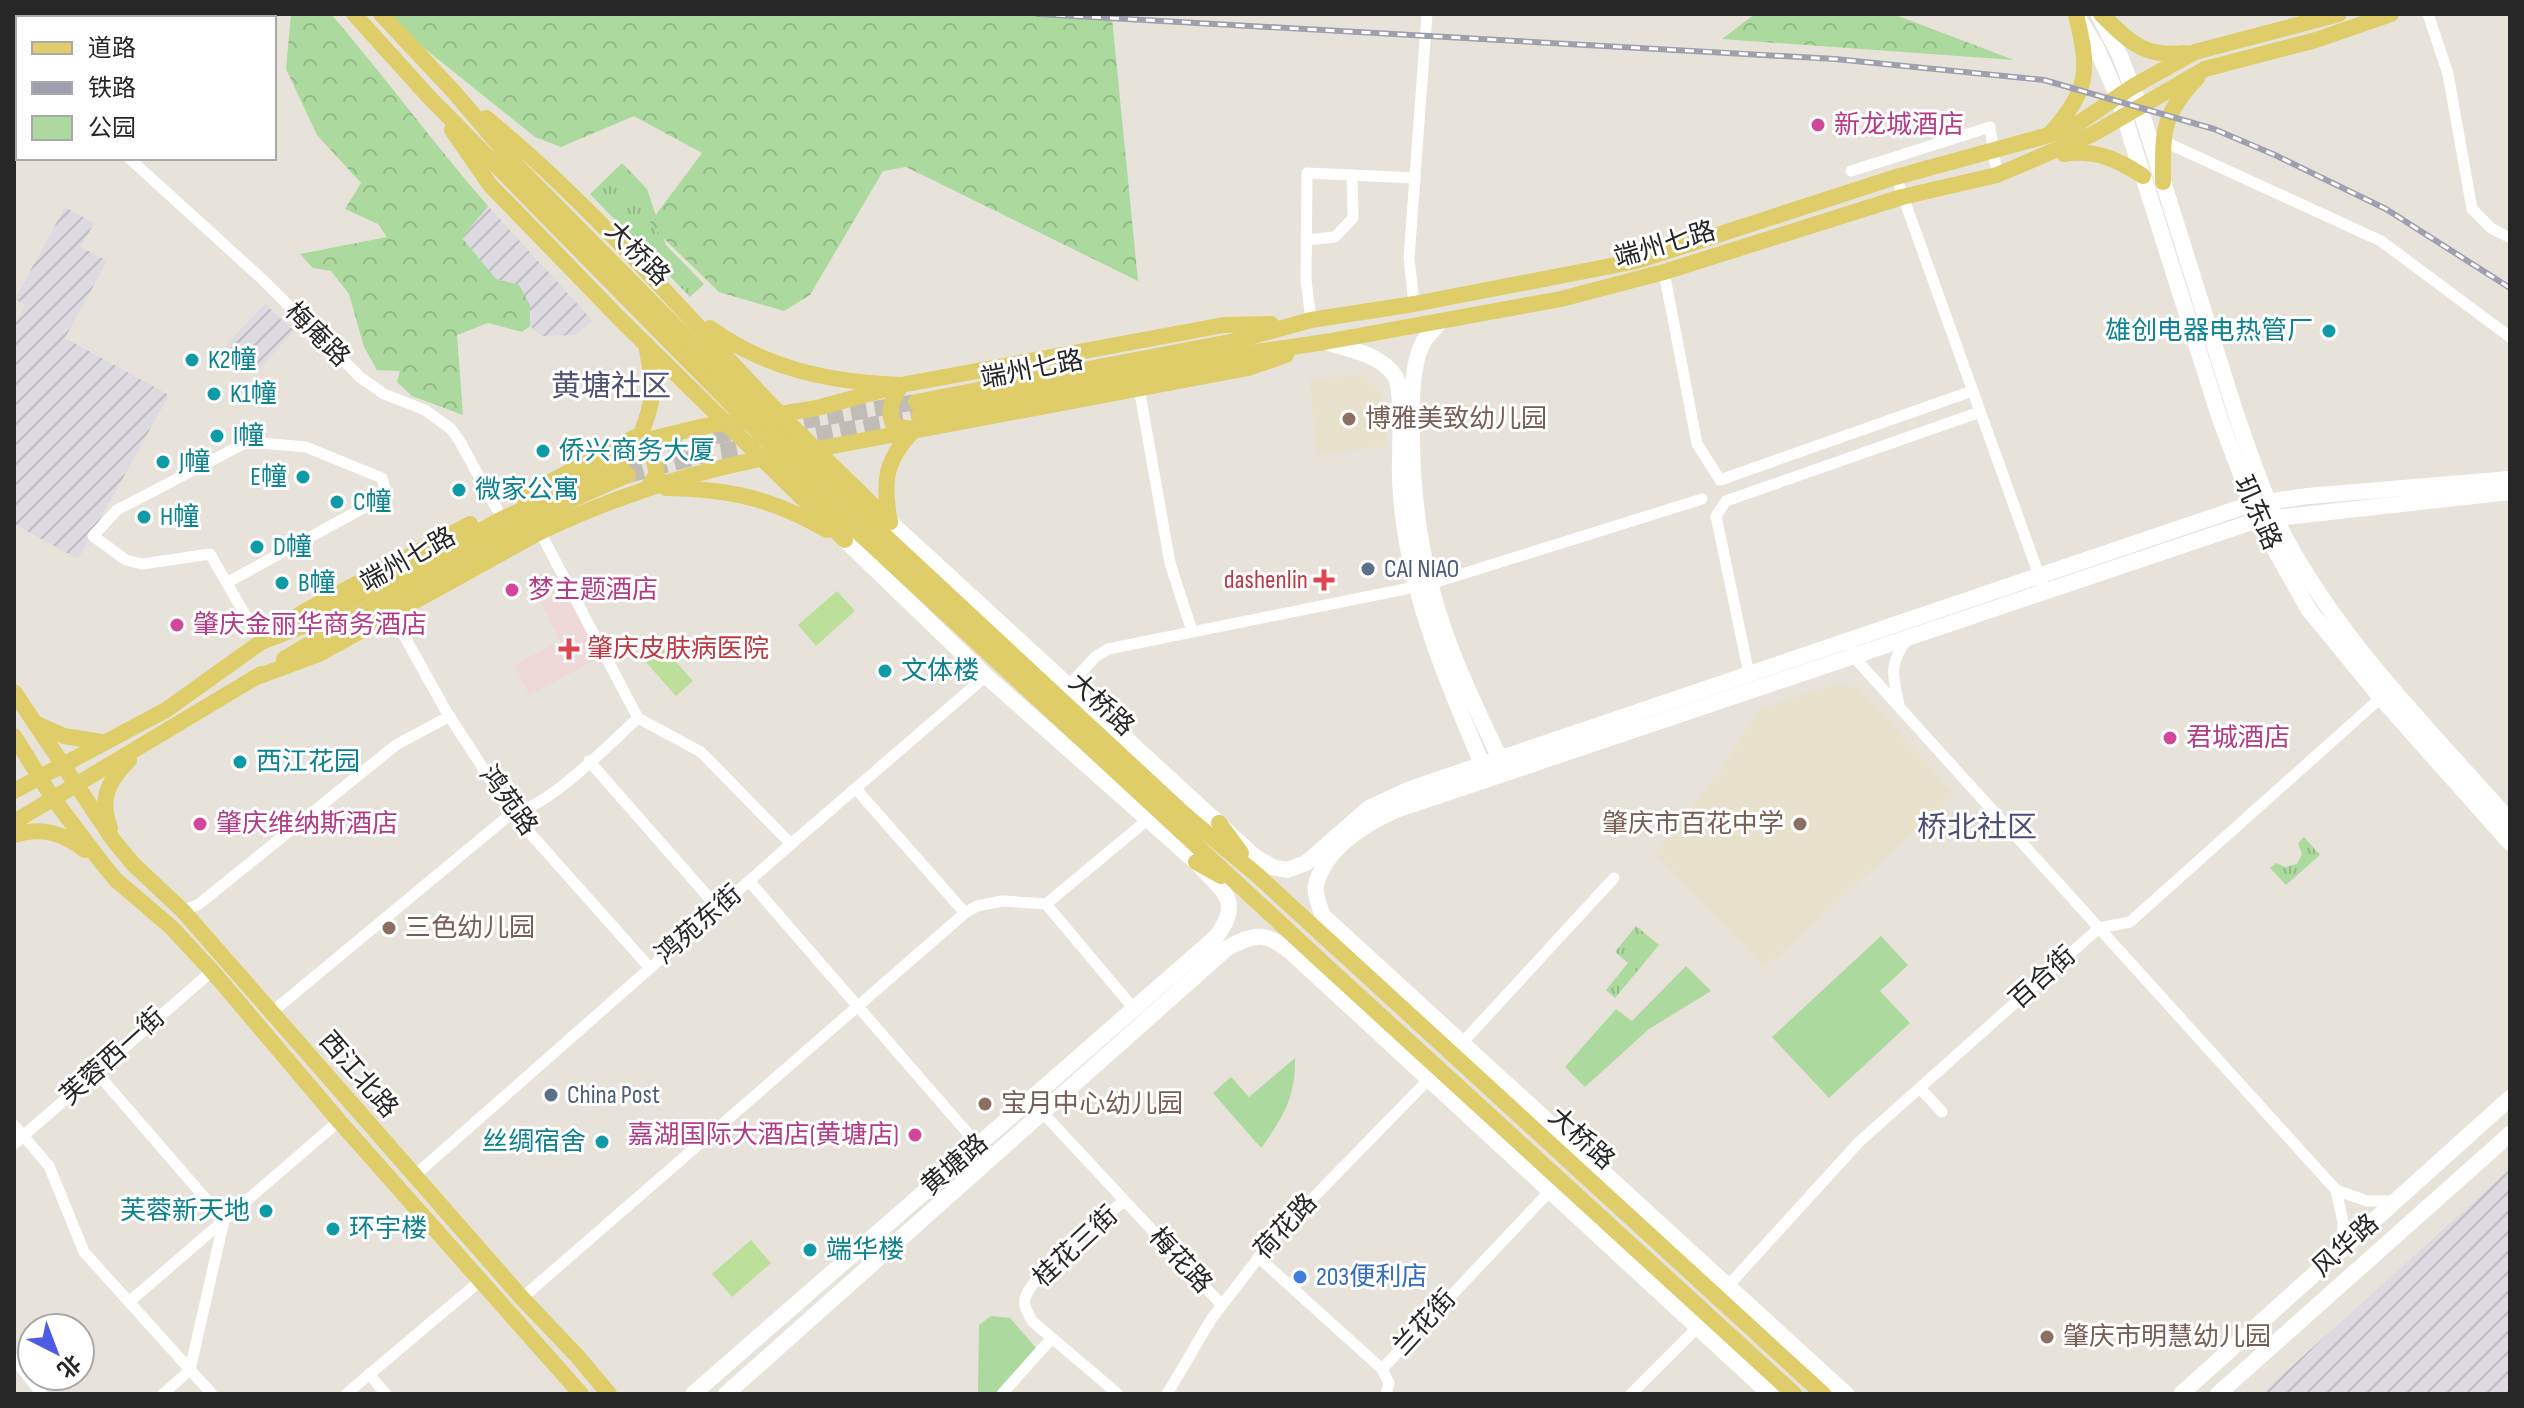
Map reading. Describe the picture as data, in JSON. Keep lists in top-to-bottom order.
{
  "streets": {
    "main road": ["端州七路", "大桥路", "西江北路"],
    "street": [
      "梅庵路",
      "玑东路",
      "鸿苑路",
      "鸿苑东街",
      "百合街",
      "芙蓉西一街",
      "黄塘路",
      "荷花路",
      "风华路",
      "桂花三街",
      "梅花路",
      "兰花街"
    ]
  },
  "crossings": [
    ["端州七路", "玑东路"],
    ["端州七路", "西江北路"],
    ["玑东路", "百合街"],
    ["鸿苑路", "鸿苑东街"],
    ["鸿苑东街", "西江北路"],
    ["芙蓉西一街", "西江北路"],
    ["黄塘路", "梅花路"],
    ["荷花路", "梅花路"],
    ["荷花路", "兰花街"],
    ["桂花三街", "梅花路"]
  ],
  "districts": ["黄塘社区", "桥北社区"],
  "places": {
    "other": [
      "新龙城酒店",
      "雄创电器电热管厂",
      "K2幢",
      "K1幢",
      "博雅美致幼儿园",
      "I幢",
      "侨兴商务大厦",
      "J幢",
      "E幢",
      "微家公寓",
      "C幢",
      "H幢",
      "D幢",
      "CAI NIAO",
      "B幢",
      "梦主题酒店",
      "肇庆金丽华商务酒店",
      "文体楼",
      "君城酒店",
      "西江花园",
      "肇庆维纳斯酒店",
      "肇庆市百花中学",
      "三色幼儿园",
      "China Post",
      "宝月中心幼儿园",
      "嘉湖国际大酒店(黄塘店)",
      "丝绸宿舍",
      "芙蓉新天地",
      "环宇楼",
      "端华楼",
      "203便利店",
      "肇庆市明慧幼儿园"
    ],
    "health": ["dashenlin", "肇庆皮肤病医院"]
  },
  "legend": ["道路", "铁路", "公园"],
  "north": "bottom right"
}
